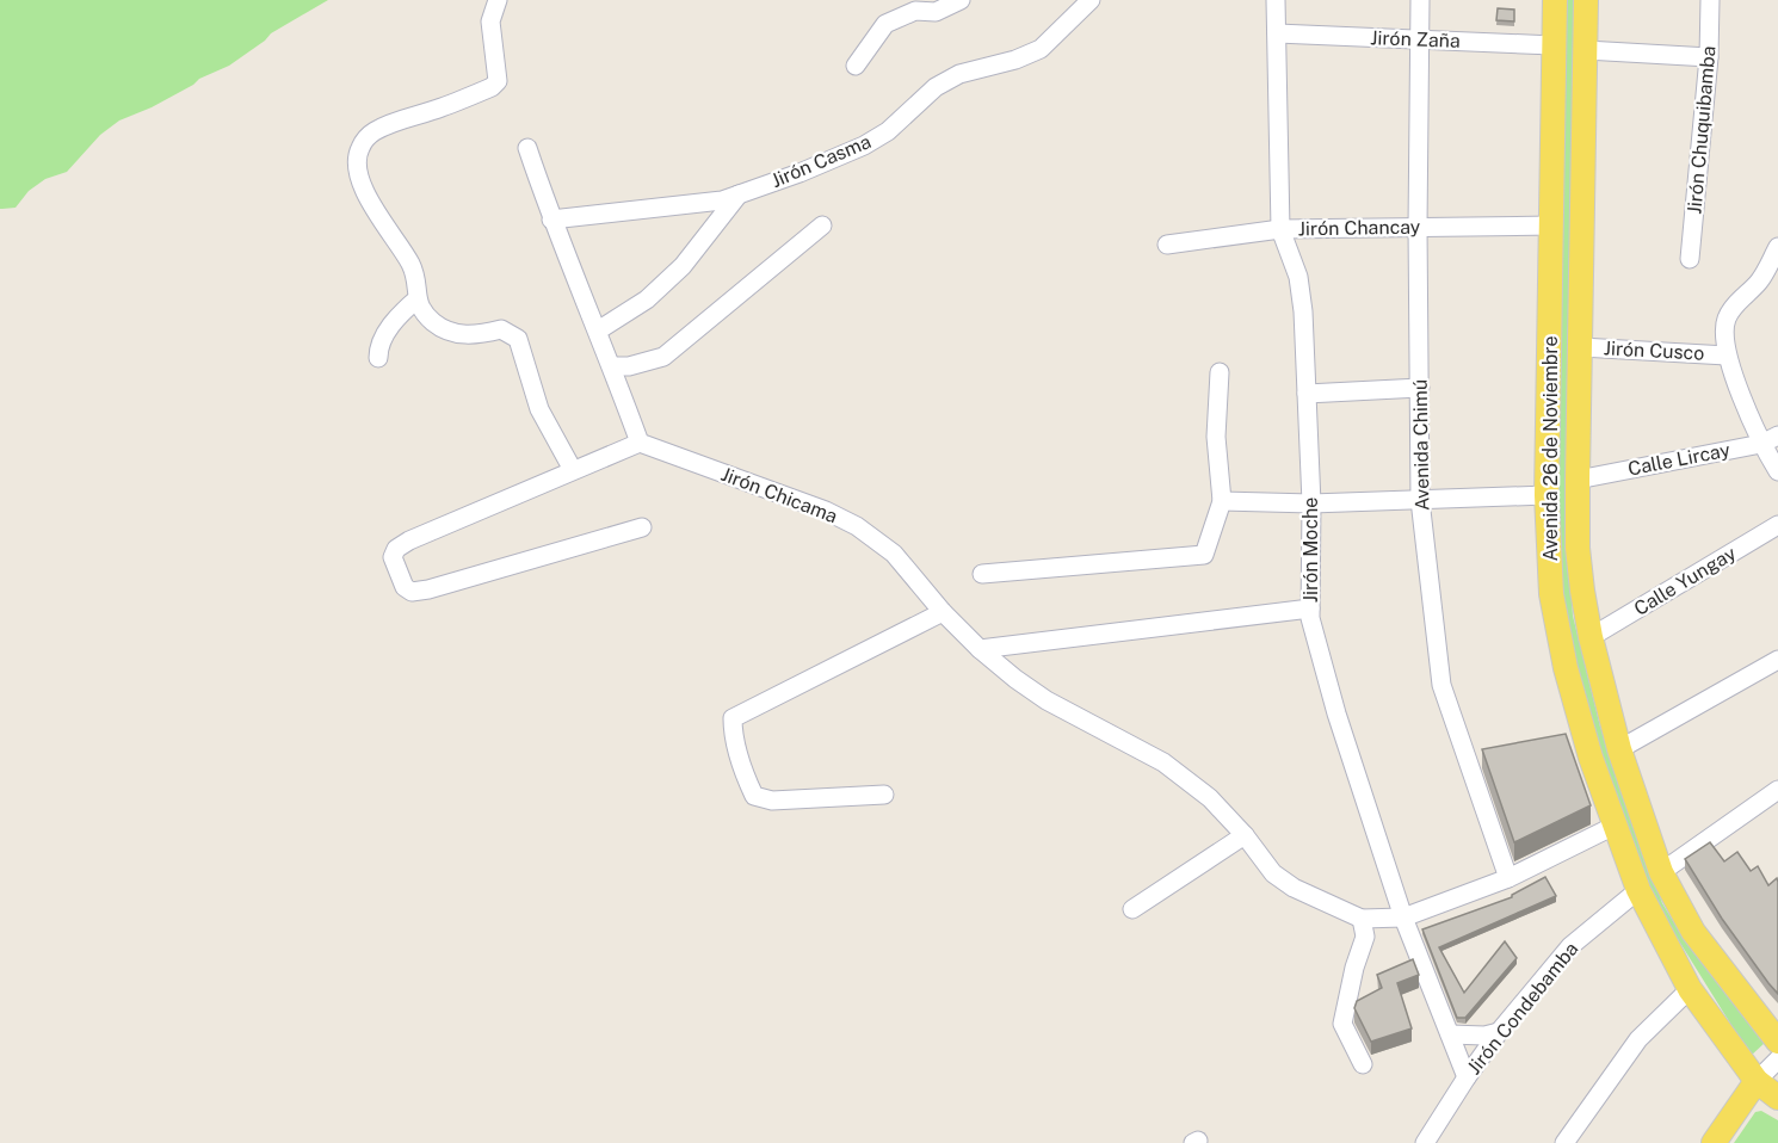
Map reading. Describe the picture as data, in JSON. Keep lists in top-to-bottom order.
{
  "streets": {
    "main road": ["Avenida 26 de Noviembre"],
    "street": [
      "Jirón Zaña",
      "Jirón Chuquibamba",
      "Jirón Casma",
      "Jirón Chancay",
      "Jirón Cusco",
      "Avenida Chimú",
      "Calle Lircay",
      "Jirón Chicama",
      "Jirón Moche",
      "Calle Yungay",
      "Jirón Condebamba"
    ]
  },
  "crossings": [
    ["Jirón Zaña", "Avenida Chimú"],
    ["Jirón Zaña", "Avenida 26 de Noviembre"],
    ["Jirón Zaña", "Jirón Moche"],
    ["Jirón Chancay", "Avenida Chimú"],
    ["Jirón Chancay", "Avenida 26 de Noviembre"],
    ["Jirón Chancay", "Jirón Moche"],
    ["Jirón Cusco", "Avenida 26 de Noviembre"],
    ["Avenida 26 de Noviembre", "Calle Lircay"],
    ["Avenida 26 de Noviembre", "Calle Yungay"],
    ["Avenida 26 de Noviembre", "Jirón Condebamba"],
    ["Jirón Moche", "Jirón Condebamba"]
  ]
}
